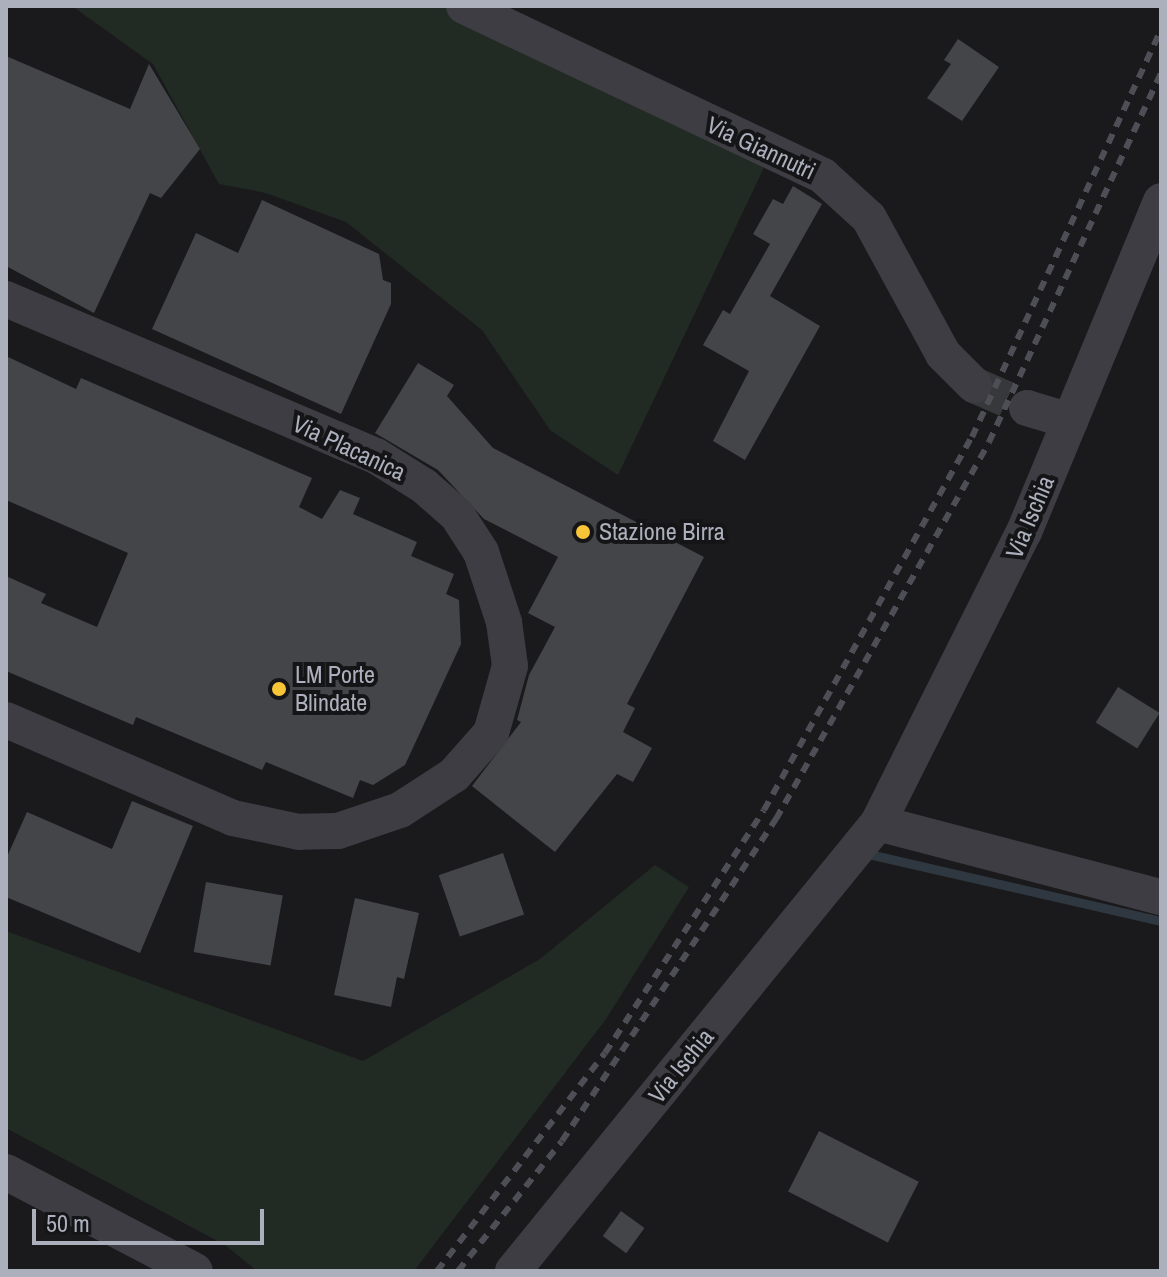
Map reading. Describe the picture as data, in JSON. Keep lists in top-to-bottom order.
{
  "streets": {
    "street": ["Via Giannutri", "Via Placanica", "Via Ischia"]
  },
  "places": ["Stazione Birra", "LM Porte Blindate"],
  "scale_bar": "50 m"
}
